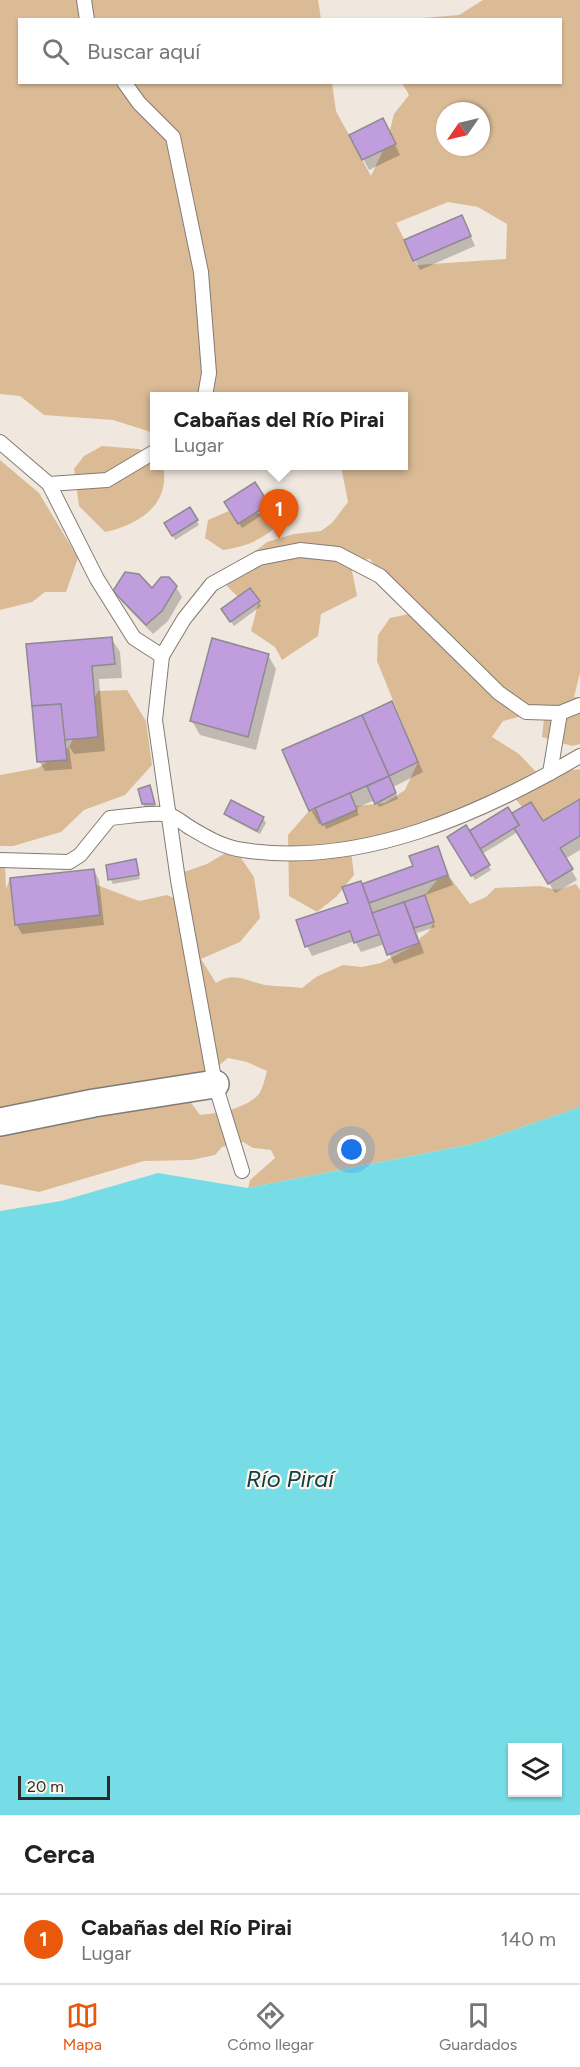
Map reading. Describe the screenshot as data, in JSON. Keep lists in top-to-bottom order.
{
  "water": ["Río Piraí"],
  "scale_bar": "20 m",
  "north": "bottom left",
  "page": {
    "search": "Buscar aquí",
    "popup": ["Cabañas del Río Pirai", "Lugar"],
    "pins": "1",
    "scale": "20 m",
    "heading": "Cerca",
    "list": [
      {
        "mark": "1",
        "name": "Cabañas del Río Pirai",
        "note": "Lugar",
        "value": "140 m"
      }
    ],
    "nav": ["Mapa", "Cómo llegar", "Guardados"]
  }
}
